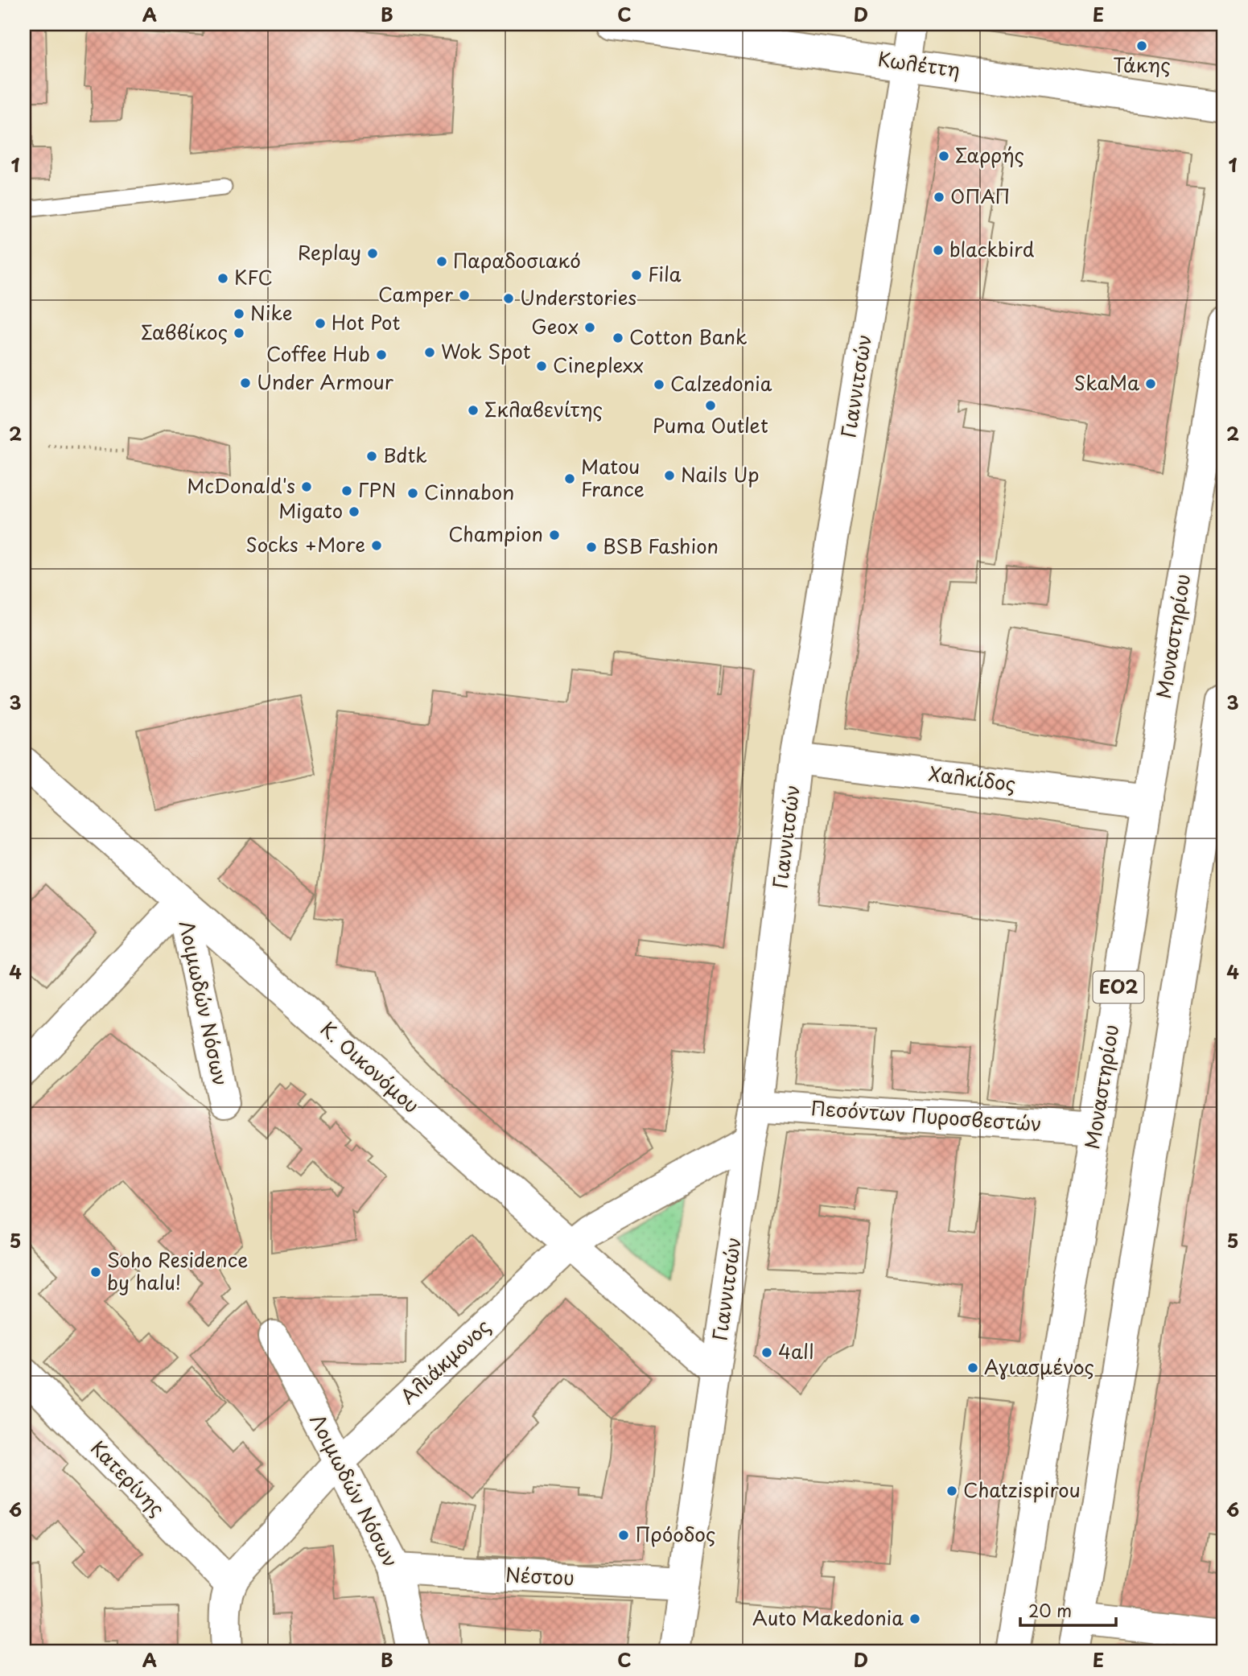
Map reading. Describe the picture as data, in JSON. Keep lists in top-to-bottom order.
{
  "streets": {
    "main road": [
      "Κωλέττη",
      "Γιαννιτσών",
      "Μοναστηρίου",
      "Χαλκίδος",
      "ΕΟ2",
      "Λοιμωδών Νόσων",
      "Κ. Οικονόμου",
      "Πεσόντων Πυροσβεστών",
      "Αλιάκμονος",
      "Κατερίνης",
      "Νέστου"
    ]
  },
  "crossings": [
    ["Κωλέττη", "Γιαννιτσών"],
    ["Γιαννιτσών", "Χαλκίδος"],
    ["Γιαννιτσών", "Κ. Οικονόμου"],
    ["Γιαννιτσών", "Πεσόντων Πυροσβεστών"],
    ["Γιαννιτσών", "Αλιάκμονος"],
    ["Γιαννιτσών", "Νέστου"],
    ["Μοναστηρίου", "Χαλκίδος"],
    ["Μοναστηρίου", "Πεσόντων Πυροσβεστών"],
    ["Λοιμωδών Νόσων", "Κ. Οικονόμου"],
    ["Λοιμωδών Νόσων", "Αλιάκμονος"],
    ["Λοιμωδών Νόσων", "Νέστου"],
    ["Κ. Οικονόμου", "Αλιάκμονος"],
    ["Αλιάκμονος", "Κατερίνης"]
  ],
  "places": [
    "Τάκης",
    "Σαρρής",
    "ΟΠΑΠ",
    "blackbird",
    "Replay",
    "Παραδοσιακό",
    "Fila",
    "KFC",
    "Camper",
    "Understories",
    "Nike",
    "Hot Pot",
    "Geox",
    "Σαββίκος",
    "Cotton Bank",
    "Wok Spot",
    "Coffee Hub",
    "Cineplexx",
    "Under Armour",
    "SkaMa",
    "Calzedonia",
    "Puma Outlet",
    "Σκλαβενίτης",
    "Βdtk",
    "Nails Up",
    "Matou France",
    "McDonald's",
    "ΓΡΝ",
    "Cinnabon",
    "Migato",
    "Champion",
    "Socks +More",
    "BSB Fashion",
    "Soho Residence by halu!",
    "4all",
    "Αγιασμένος",
    "Chatzispirou",
    "Πρόοδος",
    "Auto Makedonia"
  ],
  "scale_bar": "20 m",
  "grid": {
    "columns": [
      "A",
      "B",
      "C",
      "D",
      "E"
    ],
    "rows": [
      "1",
      "2",
      "3",
      "4",
      "5",
      "6"
    ]
  }
}
